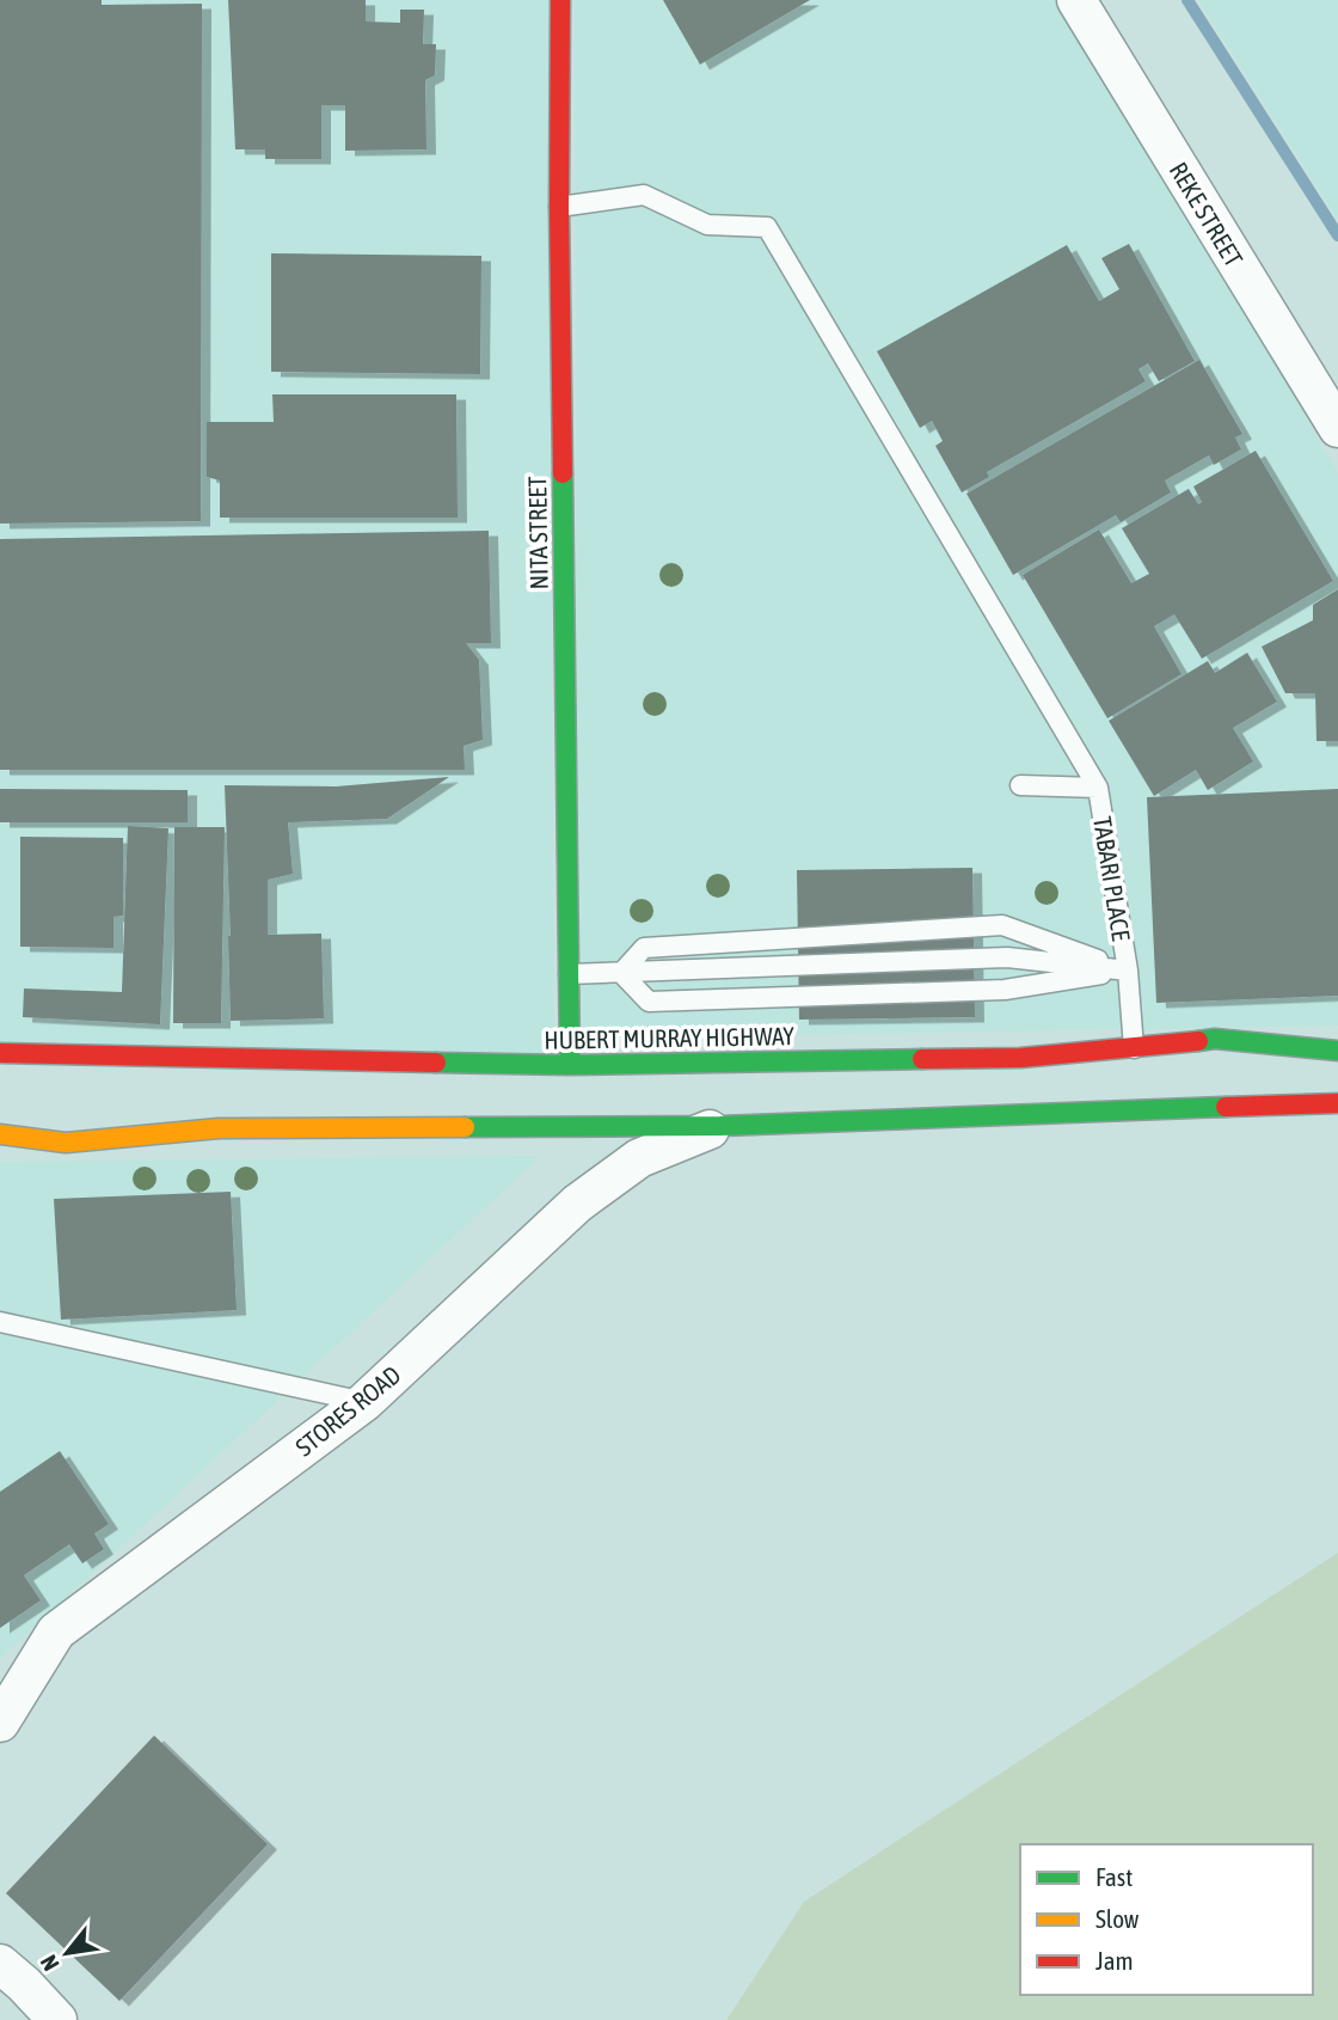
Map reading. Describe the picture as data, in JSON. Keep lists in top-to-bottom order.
{
  "streets": {
    "main road": ["NITA STREET", "HUBERT MURRAY HIGHWAY"],
    "street": ["REKE STREET", "STORES ROAD"],
    "lane": ["TABARI PLACE"]
  },
  "crossings": [
    ["NITA STREET", "HUBERT MURRAY HIGHWAY"],
    ["TABARI PLACE", "HUBERT MURRAY HIGHWAY"]
  ],
  "legend": ["Fast", "Slow", "Jam"],
  "north": "bottom left"
}
